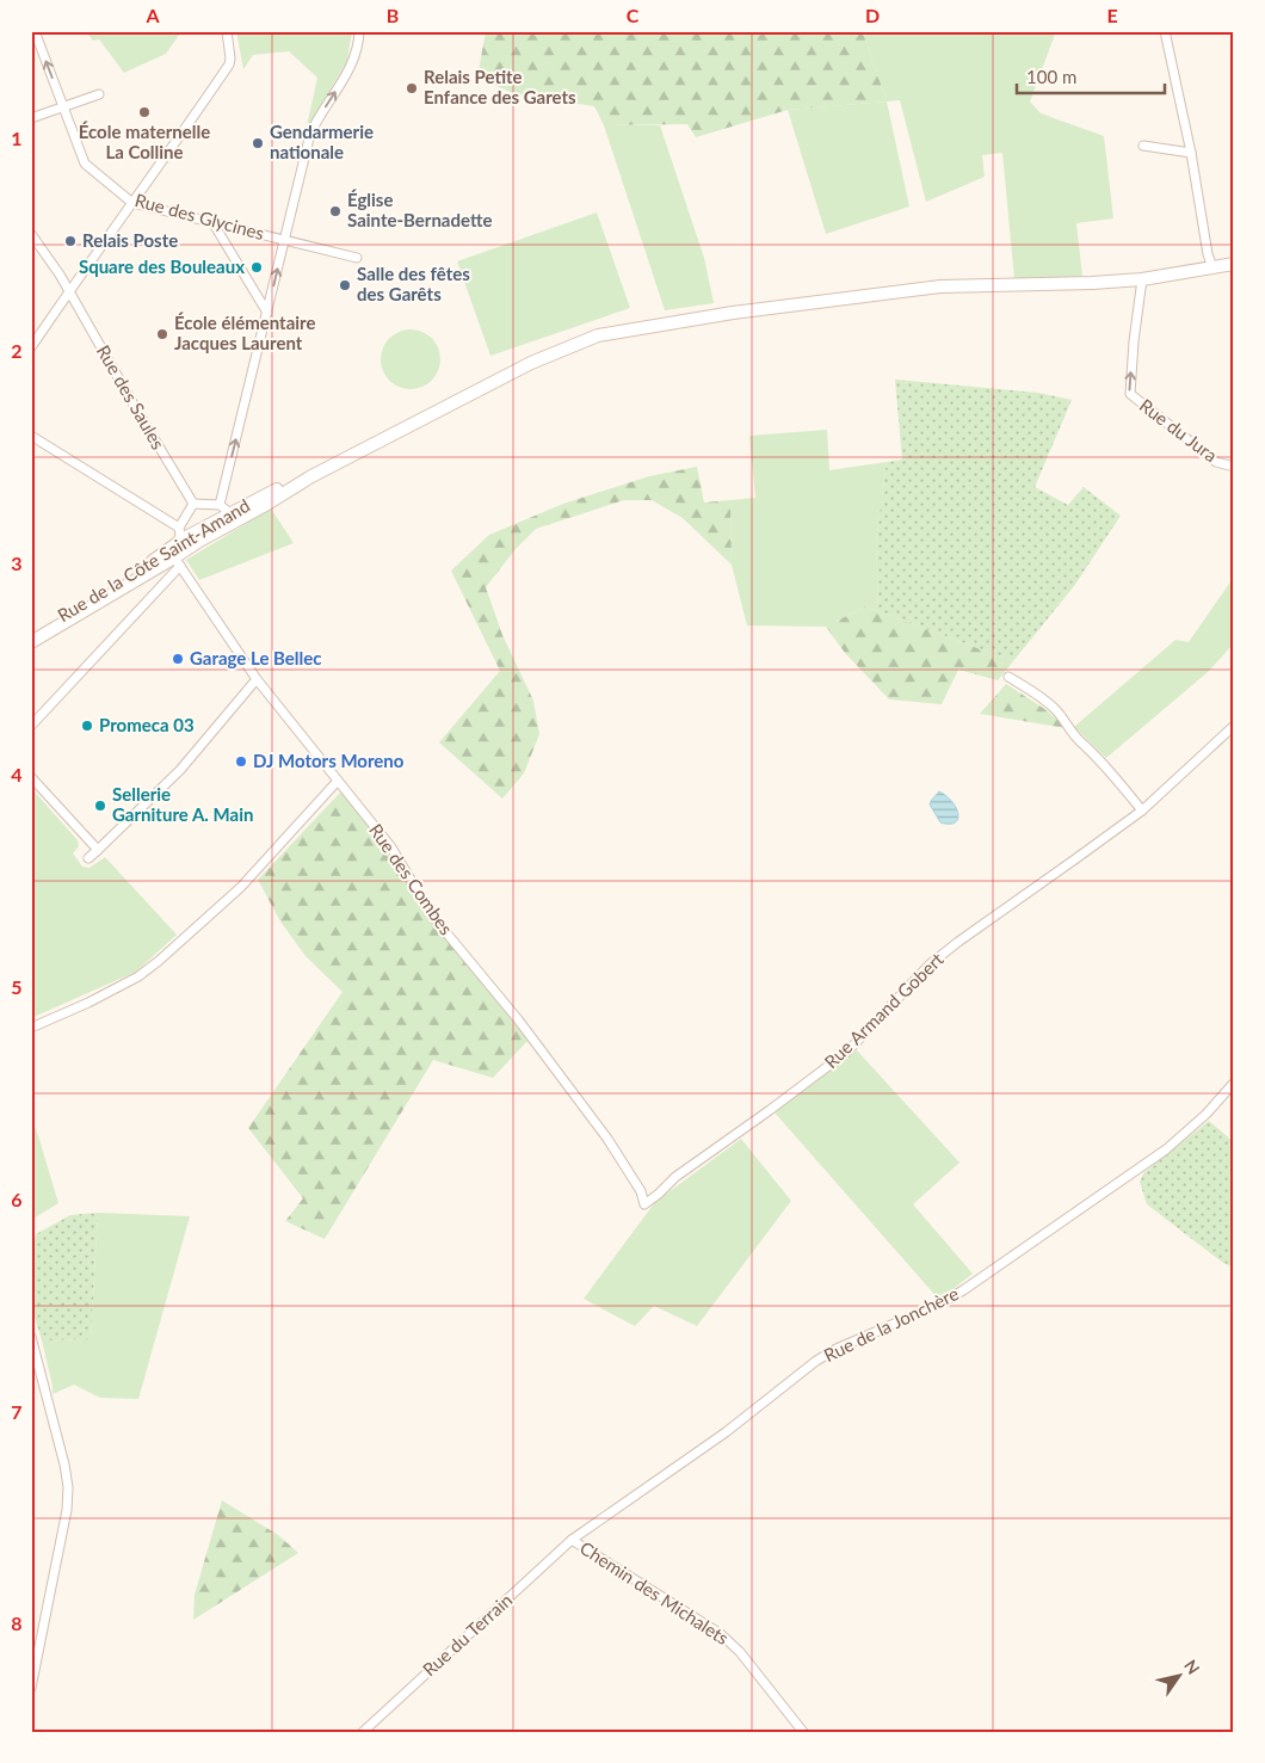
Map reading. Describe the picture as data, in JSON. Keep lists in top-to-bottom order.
{
  "streets": {
    "main road": ["Rue de la Côte Saint-Amand"],
    "street": [
      "Rue des Glycines",
      "Rue des Saules",
      "Rue du Jura",
      "Rue des Combes",
      "Rue Armand Gobert",
      "Rue de la Jonchère",
      "Chemin des Michalets",
      "Rue du Terrain"
    ]
  },
  "crossings": [
    ["Rue de la Côte Saint-Amand", "Rue des Combes"],
    ["Rue des Combes", "Rue Armand Gobert"],
    ["Rue de la Jonchère", "Chemin des Michalets"],
    ["Rue de la Jonchère", "Rue du Terrain"],
    ["Chemin des Michalets", "Rue du Terrain"]
  ],
  "one_way": ["Rue du Jura"],
  "places": [
    "Relais Petite Enfance des Garets",
    "École maternelle La Colline",
    "Gendarmerie nationale",
    "Église Sainte-Bernadette",
    "Relais Poste",
    "Square des Bouleaux",
    "Salle des fêtes des Garêts",
    "École élémentaire Jacques Laurent",
    "Garage Le Bellec",
    "Promeca 03",
    "DJ Motors Moreno",
    "Sellerie Garniture A. Main"
  ],
  "scale_bar": "100 m",
  "north": "top right",
  "grid": {
    "columns": [
      "A",
      "B",
      "C",
      "D",
      "E"
    ],
    "rows": [
      "1",
      "2",
      "3",
      "4",
      "5",
      "6",
      "7",
      "8"
    ]
  }
}
